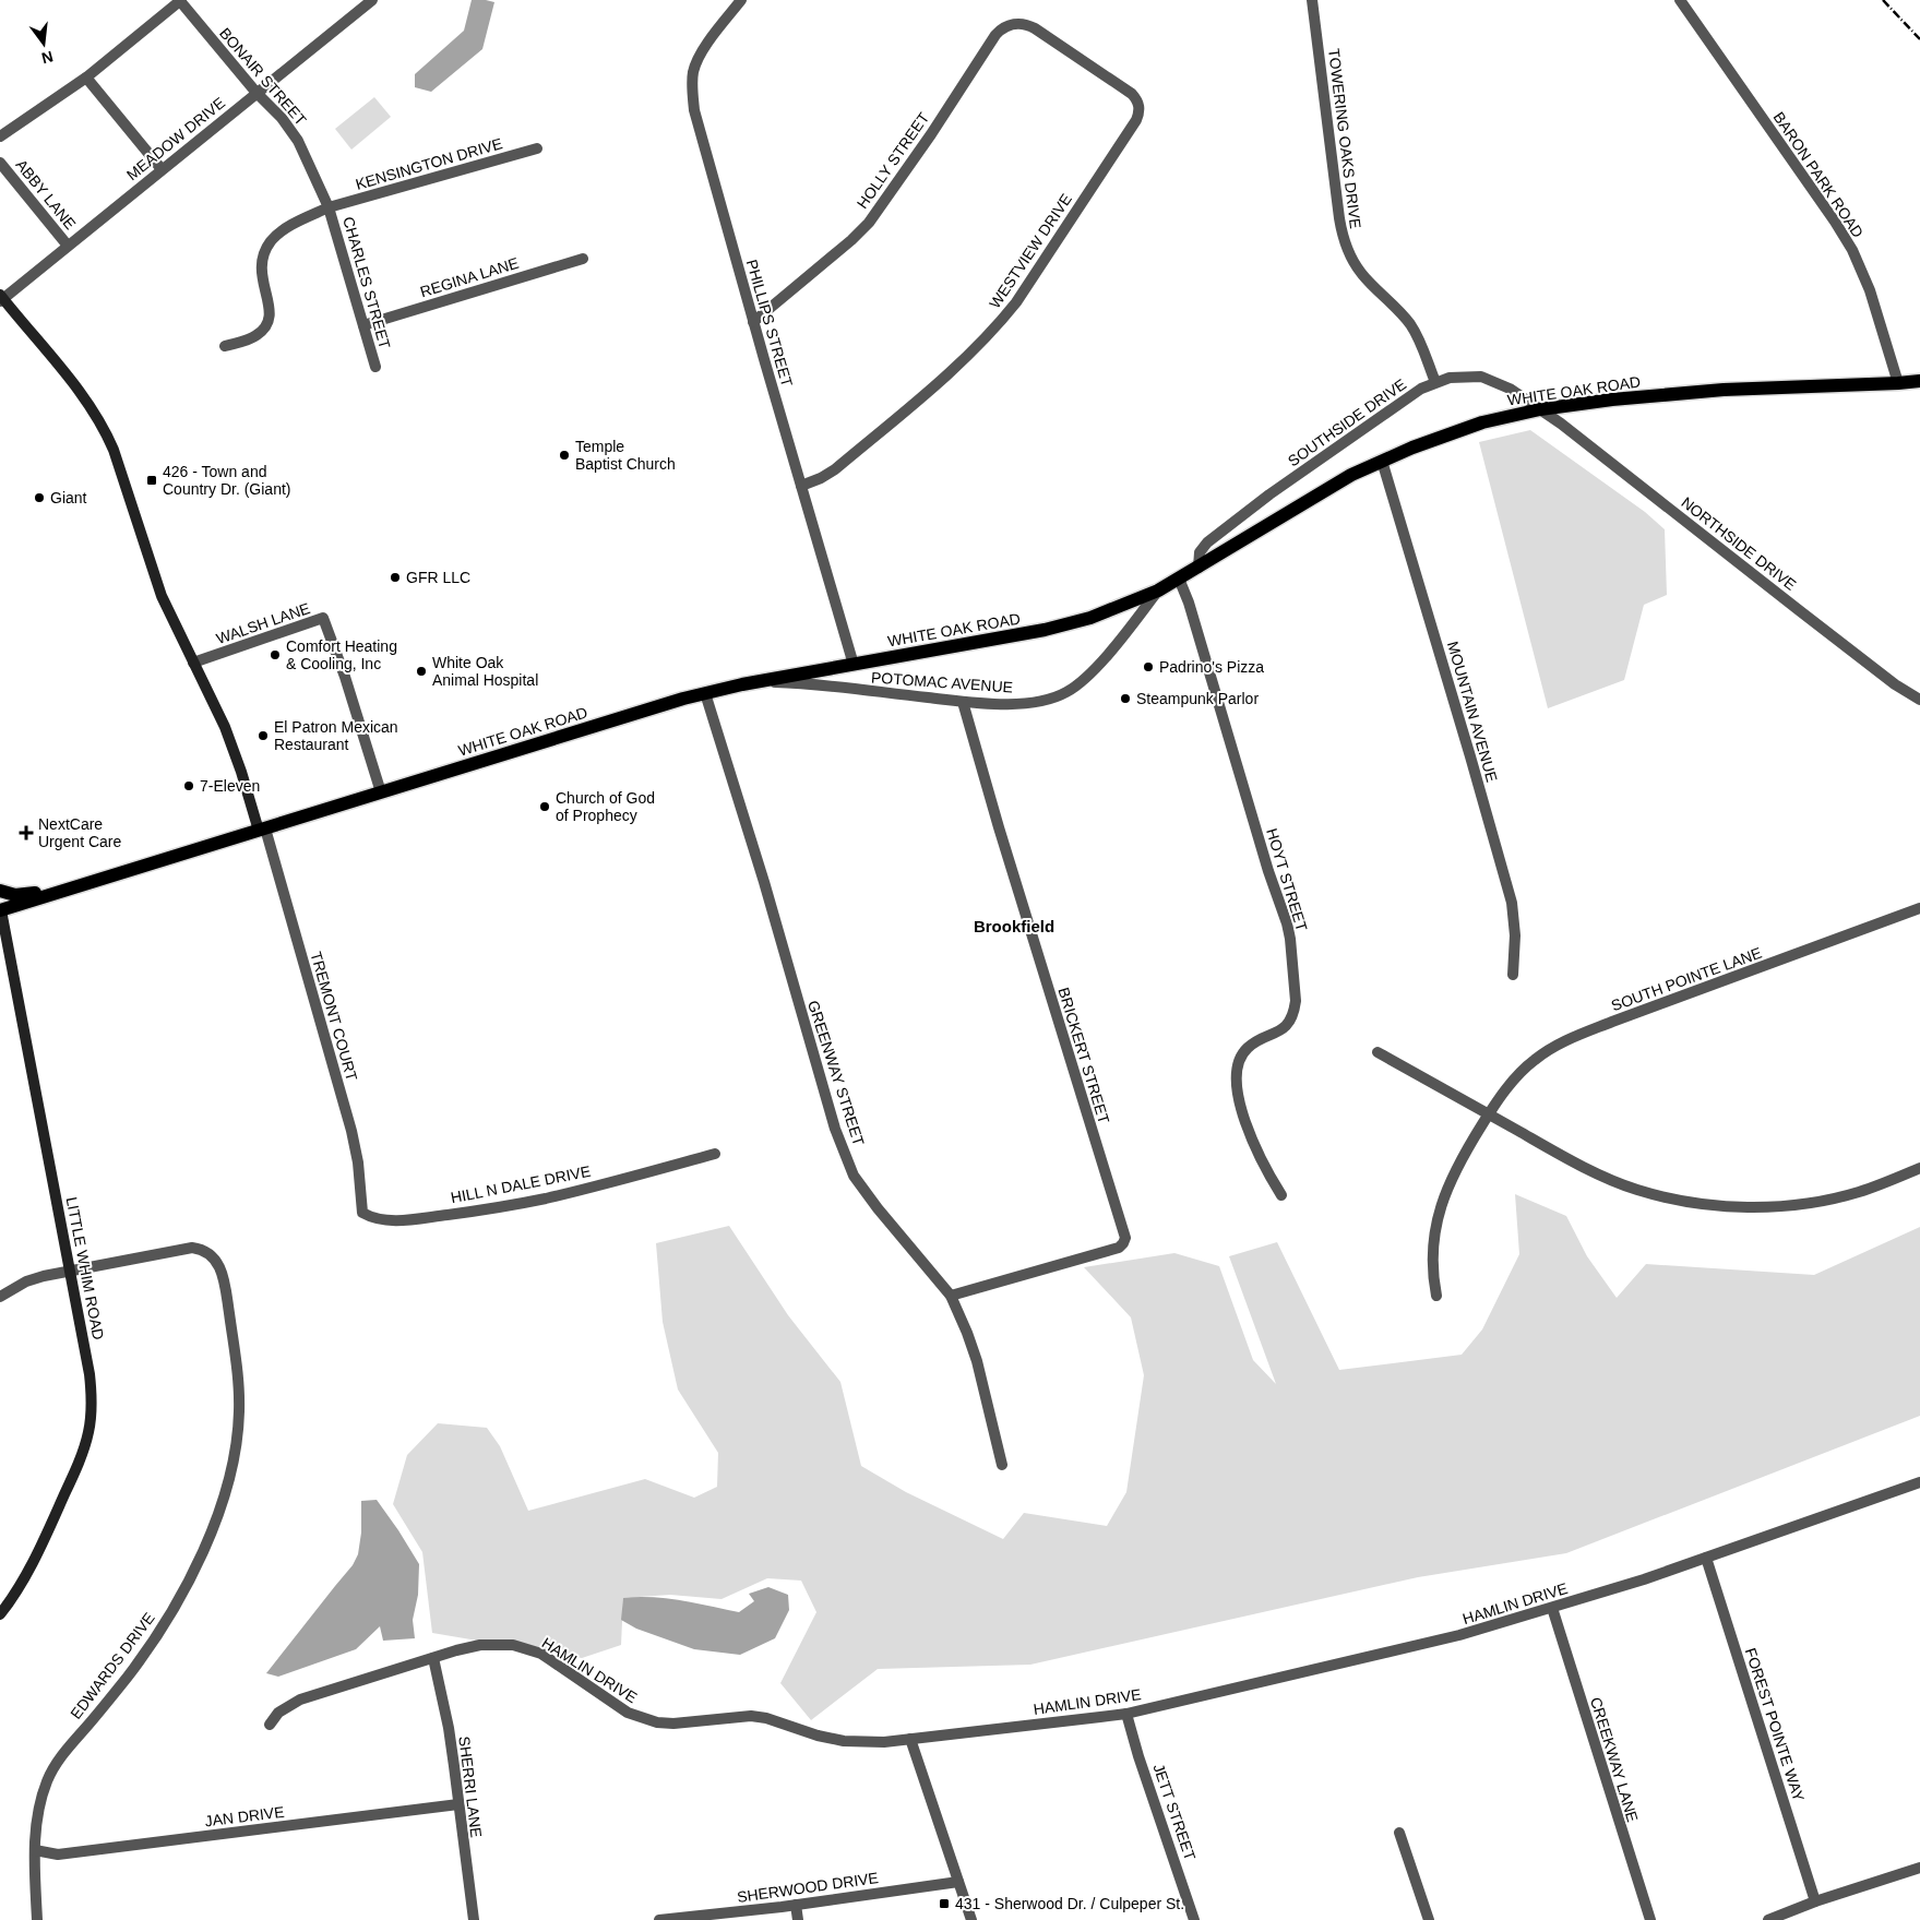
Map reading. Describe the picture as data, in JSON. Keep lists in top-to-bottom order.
{
  "streets": {
    "main road": ["WHITE OAK ROAD"],
    "street": [
      "BONAIR STREET",
      "MEADOW DRIVE",
      "TOWERING OAKS DRIVE",
      "HOLLY STREET",
      "KENSINGTON DRIVE",
      "BARON PARK ROAD",
      "ABBY LANE",
      "WESTVIEW DRIVE",
      "REGINA LANE",
      "CHARLES STREET",
      "PHILLIPS STREET",
      "SOUTHSIDE DRIVE",
      "NORTHSIDE DRIVE",
      "WALSH LANE",
      "POTOMAC AVENUE",
      "MOUNTAIN AVENUE",
      "HOYT STREET",
      "SOUTH POINTE LANE",
      "TREMONT COURT",
      "BRICKERT STREET",
      "GREENWAY STREET",
      "HILL N DALE DRIVE",
      "LITTLE WHIM ROAD",
      "HAMLIN DRIVE",
      "EDWARDS DRIVE",
      "FOREST POINTE WAY",
      "CREEKWAY LANE",
      "SHERRI LANE",
      "JETT STREET",
      "JAN DRIVE",
      "SHERWOOD DRIVE"
    ]
  },
  "crossings": [
    ["BONAIR STREET", "MEADOW DRIVE"],
    ["BONAIR STREET", "KENSINGTON DRIVE"],
    ["BONAIR STREET", "CHARLES STREET"],
    ["MEADOW DRIVE", "ABBY LANE"],
    ["TOWERING OAKS DRIVE", "SOUTHSIDE DRIVE"],
    ["HOLLY STREET", "WESTVIEW DRIVE"],
    ["HOLLY STREET", "PHILLIPS STREET"],
    ["KENSINGTON DRIVE", "CHARLES STREET"],
    ["BARON PARK ROAD", "WHITE OAK ROAD"],
    ["WESTVIEW DRIVE", "PHILLIPS STREET"],
    ["REGINA LANE", "CHARLES STREET"],
    ["PHILLIPS STREET", "WHITE OAK ROAD"],
    ["WHITE OAK ROAD", "SOUTHSIDE DRIVE"],
    ["WHITE OAK ROAD", "NORTHSIDE DRIVE"],
    ["WHITE OAK ROAD", "WALSH LANE"],
    ["WHITE OAK ROAD", "POTOMAC AVENUE"],
    ["WHITE OAK ROAD", "MOUNTAIN AVENUE"],
    ["WHITE OAK ROAD", "HOYT STREET"],
    ["WHITE OAK ROAD", "TREMONT COURT"],
    ["WHITE OAK ROAD", "GREENWAY STREET"],
    ["WHITE OAK ROAD", "LITTLE WHIM ROAD"],
    ["SOUTHSIDE DRIVE", "NORTHSIDE DRIVE"],
    ["POTOMAC AVENUE", "BRICKERT STREET"],
    ["TREMONT COURT", "HILL N DALE DRIVE"],
    ["BRICKERT STREET", "GREENWAY STREET"],
    ["LITTLE WHIM ROAD", "EDWARDS DRIVE"],
    ["HAMLIN DRIVE", "FOREST POINTE WAY"],
    ["HAMLIN DRIVE", "CREEKWAY LANE"],
    ["HAMLIN DRIVE", "SHERRI LANE"],
    ["HAMLIN DRIVE", "JETT STREET"],
    ["EDWARDS DRIVE", "JAN DRIVE"],
    ["SHERRI LANE", "JAN DRIVE"]
  ],
  "districts": ["Brookfield"],
  "places": {
    "other": [
      "Temple Baptist Church",
      "Giant",
      "GFR LLC",
      "Comfort Heating & Cooling, Inc",
      "Padrino's Pizza",
      "White Oak Animal Hospital",
      "Steampunk Parlor",
      "El Patron Mexican Restaurant",
      "7-Eleven",
      "Church of God of Prophecy"
    ],
    "transit": ["426 - Town and Country Dr. (Giant)", "431 - Sherwood Dr. / Culpeper St."],
    "health": ["NextCare Urgent Care"]
  },
  "north": "bottom"
}
